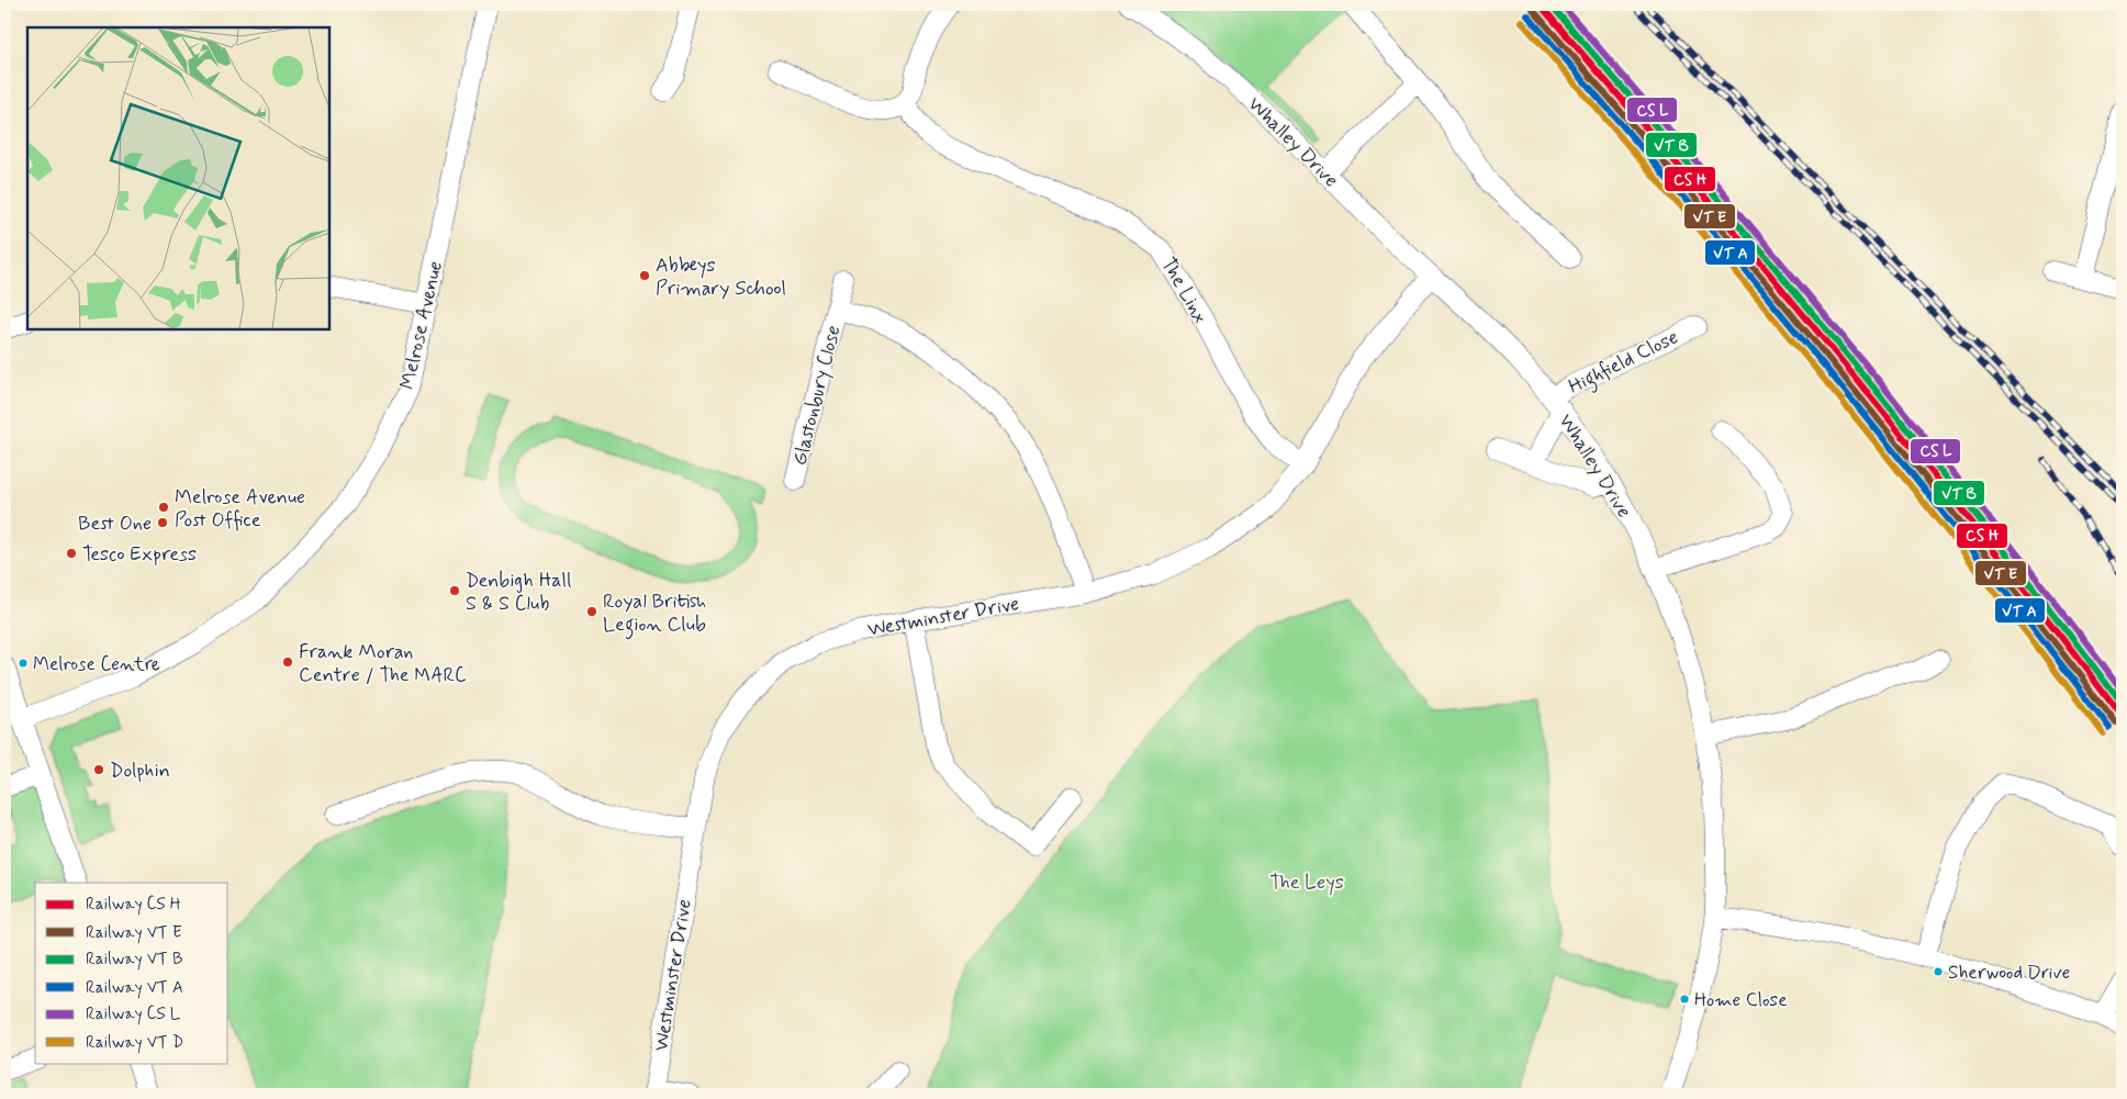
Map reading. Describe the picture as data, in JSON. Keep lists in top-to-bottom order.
{
  "streets": {
    "street": [
      "Whalley Drive",
      "The Linx",
      "Melrose Avenue",
      "Highfield Close",
      "Glastonbury Close",
      "Westminster Drive"
    ]
  },
  "crossings": [
    ["Whalley Drive", "Highfield Close"],
    ["Whalley Drive", "Westminster Drive"],
    ["The Linx", "Westminster Drive"],
    ["Glastonbury Close", "Westminster Drive"]
  ],
  "parks": ["The Leys"],
  "places": [
    "Abbeys Primary School",
    "Melrose Avenue Post Office",
    "Best One",
    "Tesco Express",
    "Denbigh Hall S & S Club",
    "Royal British Legion Club",
    "Frank Moran Centre / The MARC",
    "Melrose Centre",
    "Dolphin",
    "Sherwood Drive",
    "Home Close"
  ],
  "legend": [
    "Railway CS H",
    "Railway VT E",
    "Railway VT B",
    "Railway VT A",
    "Railway CS L",
    "Railway VT D"
  ]
}
